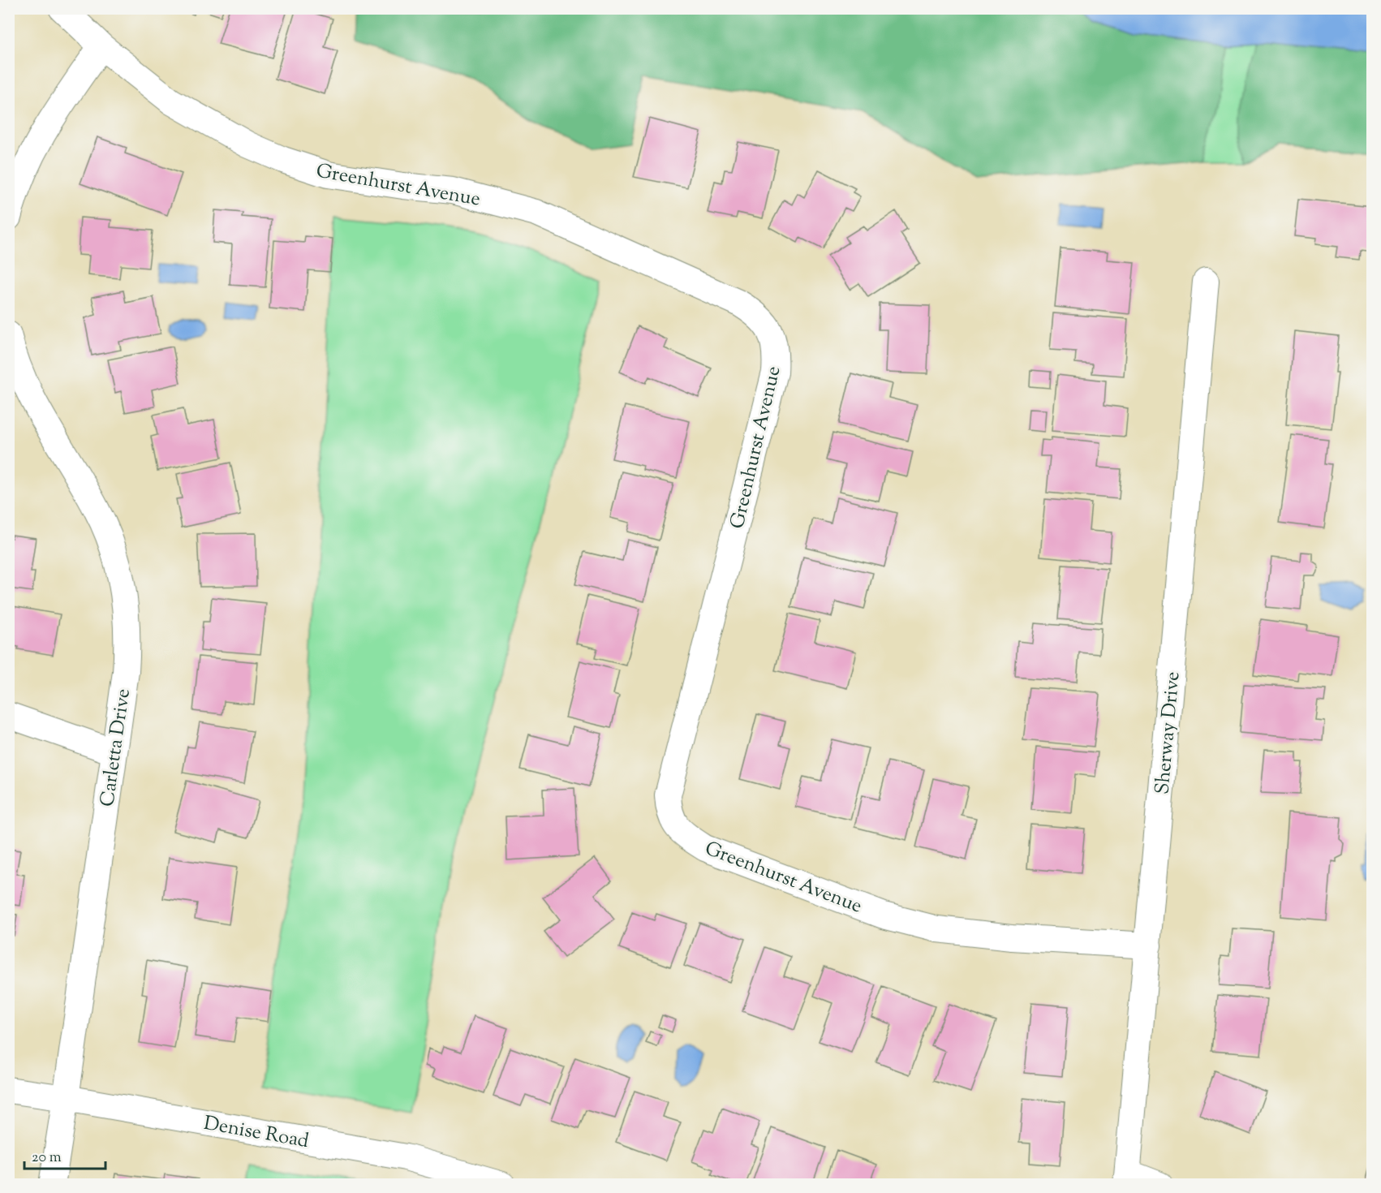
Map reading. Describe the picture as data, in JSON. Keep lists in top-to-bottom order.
{
  "streets": {
    "street": [
      "Greenhurst Avenue",
      "Sherway Drive",
      "Carletta Drive",
      "Denise Road"
    ]
  },
  "crossings": [
    ["Greenhurst Avenue", "Sherway Drive"],
    ["Carletta Drive", "Denise Road"]
  ],
  "scale_bar": "20 m"
}
